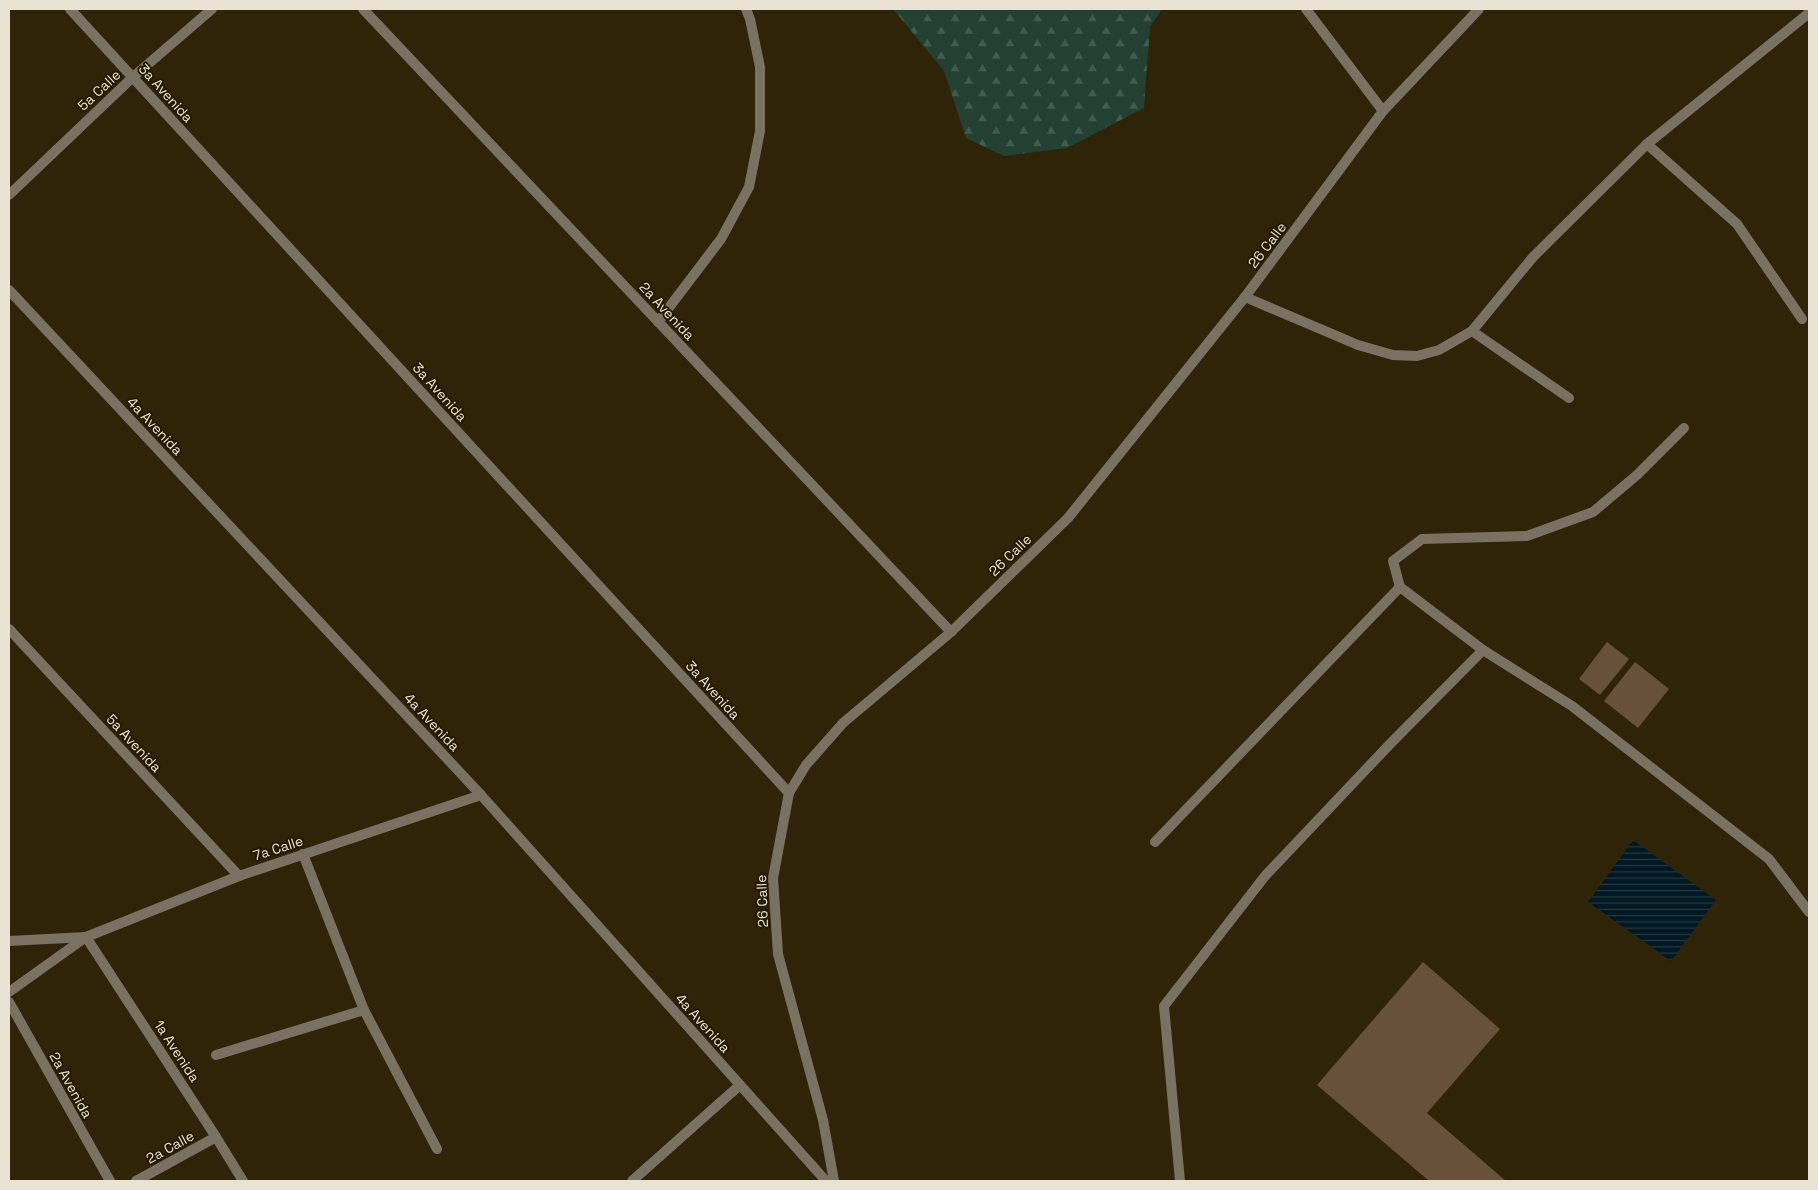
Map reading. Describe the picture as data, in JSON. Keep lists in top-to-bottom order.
{
  "streets": {
    "street": [
      "5a Calle",
      "3a Avenida",
      "26 Calle",
      "2a Avenida",
      "4a Avenida",
      "5a Avenida",
      "7a Calle",
      "1a Avenida",
      "2a Calle"
    ]
  },
  "crossings": [
    ["5a Calle", "3a Avenida"],
    ["3a Avenida", "26 Calle"],
    ["26 Calle", "2a Avenida"],
    ["4a Avenida", "7a Calle"],
    ["5a Avenida", "7a Calle"],
    ["7a Calle", "1a Avenida"],
    ["1a Avenida", "2a Calle"]
  ]
}
